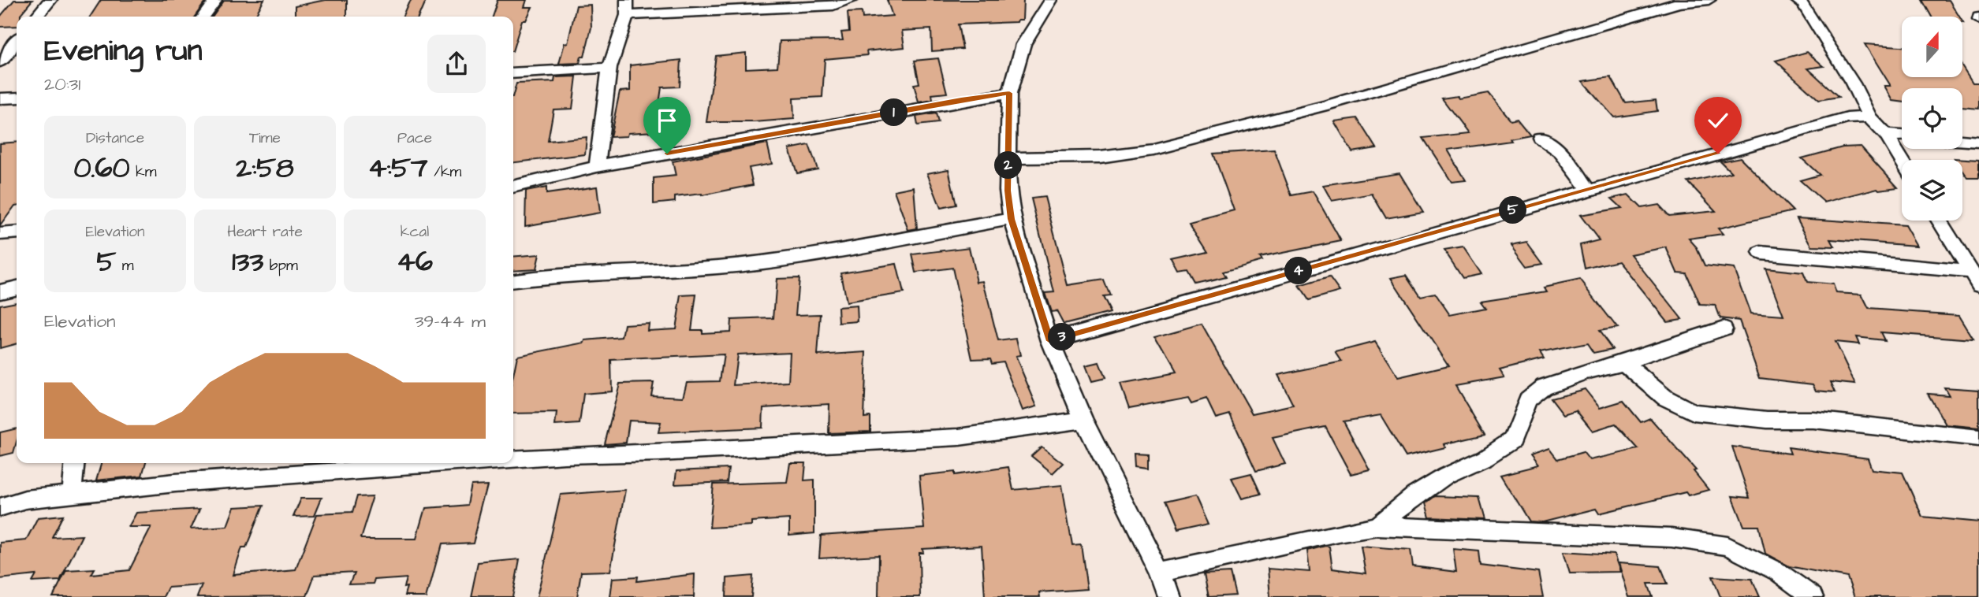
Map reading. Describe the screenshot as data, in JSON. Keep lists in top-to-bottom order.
{
  "north": "top",
  "page": {
    "heading": ["Evening run", "20:31"],
    "pins": [
      "1",
      "2",
      "5",
      "4",
      "3"
    ],
    "stats": [
      ["Distance", "0.60 km"],
      ["Time", "2:58"],
      ["Pace", "4:57 /km"],
      ["Elevation", "5 m"],
      ["Heart rate", "133 bpm"],
      ["kcal", "46"]
    ],
    "chart": ["Elevation", "39–44 m"]
  }
}
